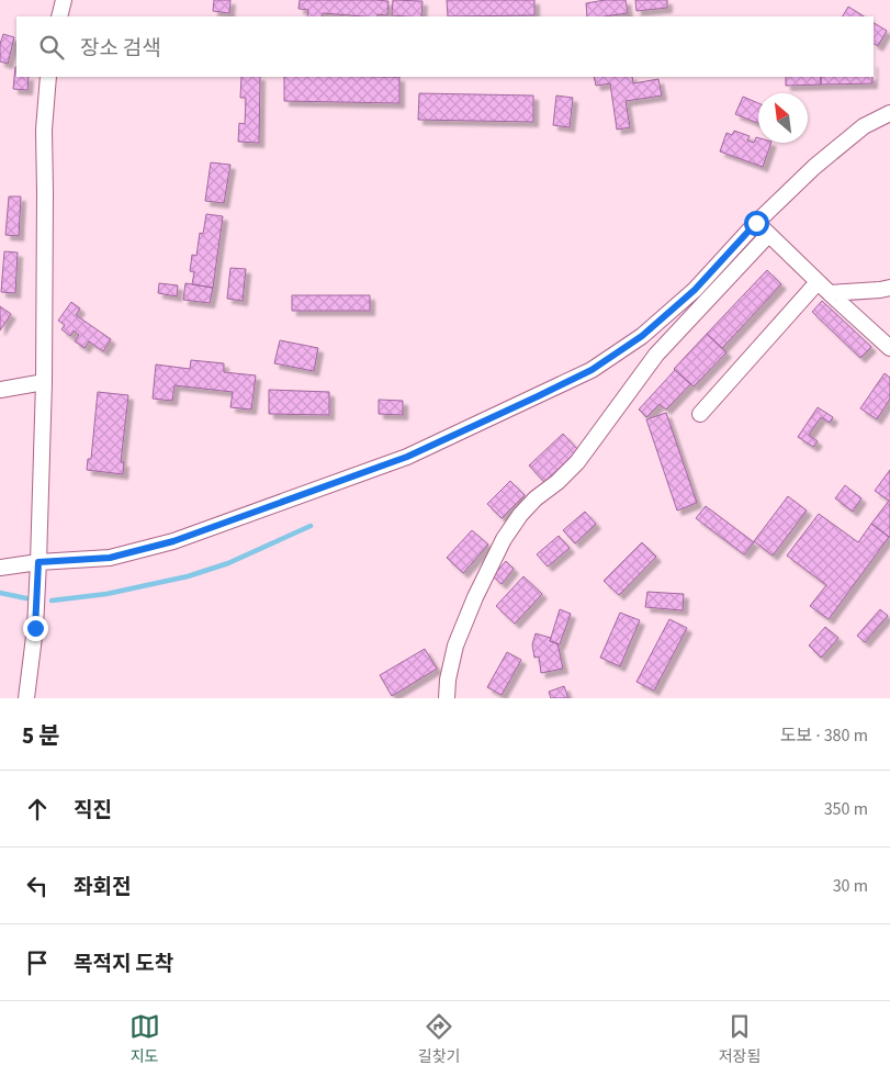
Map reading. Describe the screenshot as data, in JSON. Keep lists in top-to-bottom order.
{
  "north": "top left",
  "page": {
    "search": "장소 검색",
    "heading": ["5 분", "도보 · 380 m"],
    "list": [
      ["직진", "350 m"],
      ["좌회전", "30 m"],
      "목적지 도착"
    ],
    "nav": ["지도", "길찾기", "저장됨"]
  }
}
